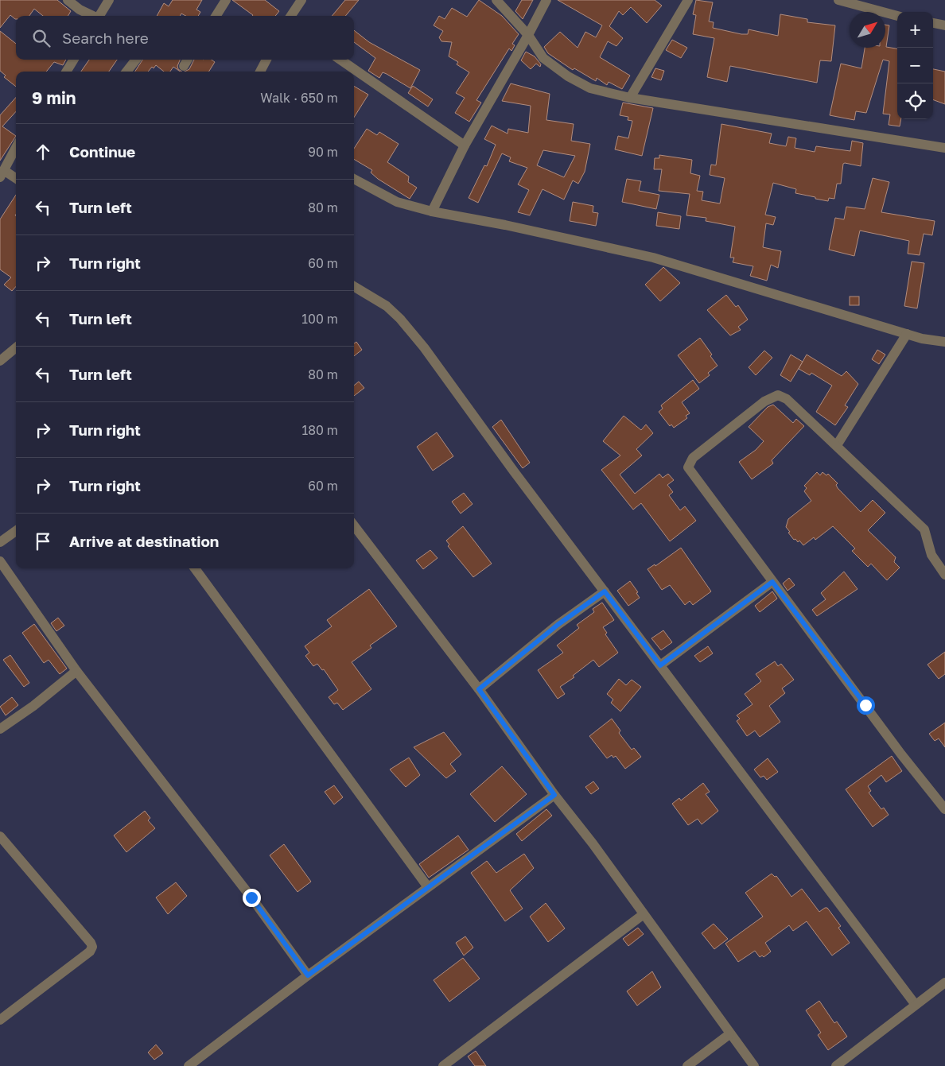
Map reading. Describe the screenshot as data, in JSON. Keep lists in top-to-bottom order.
{
  "north": "top right",
  "page": {
    "map_buttons": ["+", "−"],
    "search": "Search here",
    "heading": ["9 min", "Walk · 650 m"],
    "list": [
      ["Continue", "90 m"],
      ["Turn left", "80 m"],
      ["Turn right", "60 m"],
      ["Turn left", "100 m"],
      ["Turn left", "80 m"],
      ["Turn right", "180 m"],
      ["Turn right", "60 m"],
      "Arrive at destination"
    ]
  }
}
